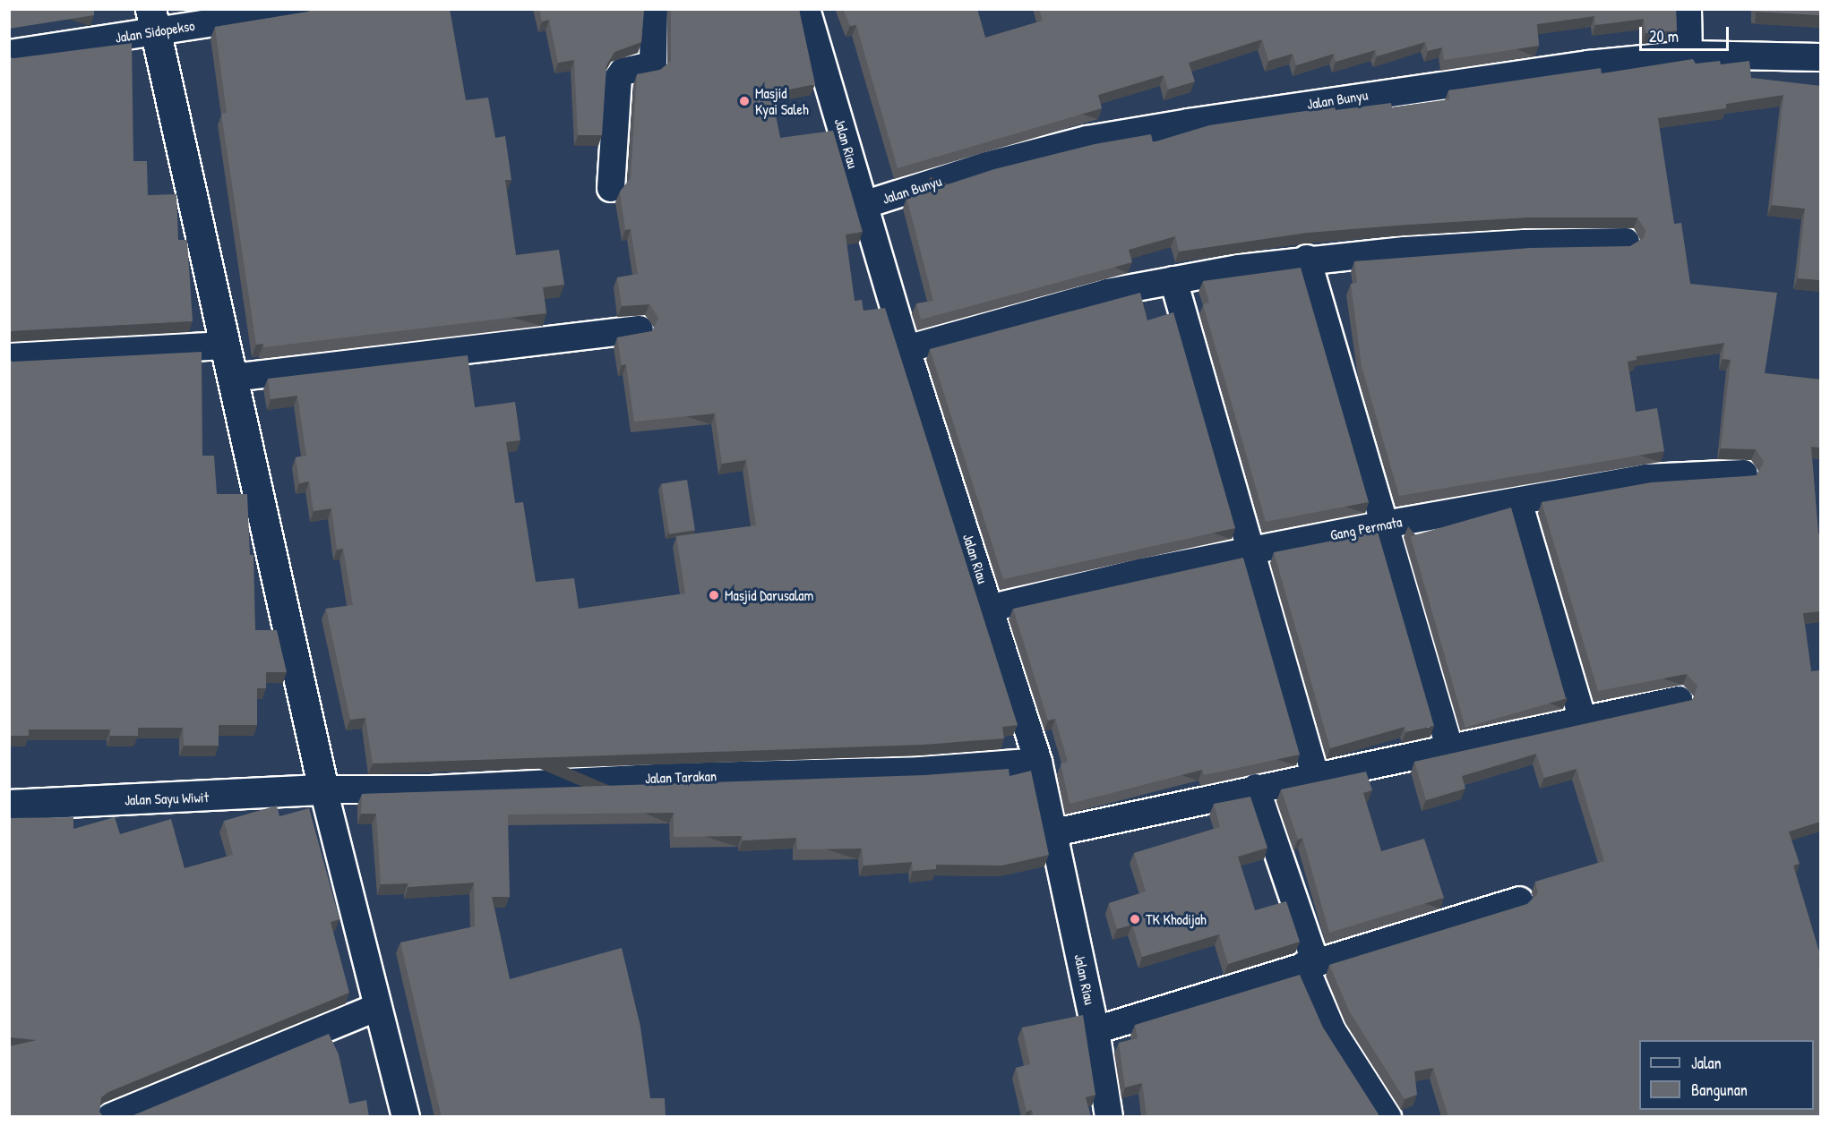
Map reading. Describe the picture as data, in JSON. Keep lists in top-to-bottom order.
{
  "streets": {
    "main road": ["Jalan Sayu Wiwit"],
    "street": [
      "Jalan Sidopekso",
      "Jalan Bunyu",
      "Jalan Riau",
      "Gang Permata",
      "Jalan Tarakan"
    ]
  },
  "crossings": [
    ["Jalan Bunyu", "Jalan Riau"],
    ["Jalan Riau", "Gang Permata"],
    ["Jalan Riau", "Jalan Tarakan"],
    ["Jalan Tarakan", "Jalan Sayu Wiwit"]
  ],
  "places": ["Masjid Kyai Saleh", "Masjid Darusalam", "TK Khodijah"],
  "legend": ["Jalan", "Bangunan"],
  "scale_bar": "20 m"
}
